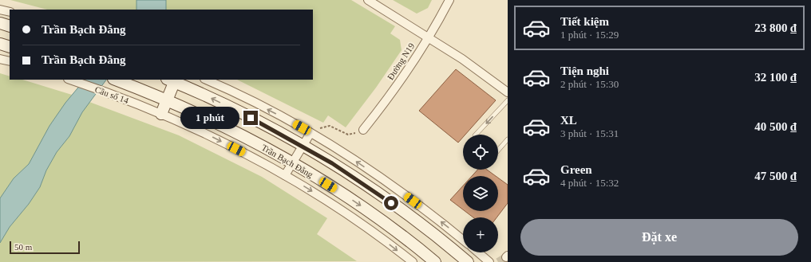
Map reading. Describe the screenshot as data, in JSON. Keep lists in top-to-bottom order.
{
  "streets": {
    "street": ["Đường N19", "Cầu số 14", "Trần Bạch Đằng"]
  },
  "crossings": [
    ["Cầu số 14", "Trần Bạch Đằng"]
  ],
  "scale_bar": "50 m",
  "page": {
    "list": [
      {
        "name": "Tiết kiệm",
        "note": "1 phút · 15:29",
        "value": "23 800 ₫"
      },
      {
        "name": "Tiện nghi",
        "note": "2 phút · 15:30",
        "value": "32 100 ₫"
      },
      {
        "name": "XL",
        "note": "3 phút · 15:31",
        "value": "40 500 ₫"
      },
      {
        "name": "Green",
        "note": "4 phút · 15:32",
        "value": "47 500 ₫"
      }
    ],
    "banner": ["Trần Bạch Đằng", "Trần Bạch Đằng"],
    "bubble": "1 phút",
    "map_buttons": "+",
    "buttons": "Đặt xe",
    "scale": "50 m"
  }
}
